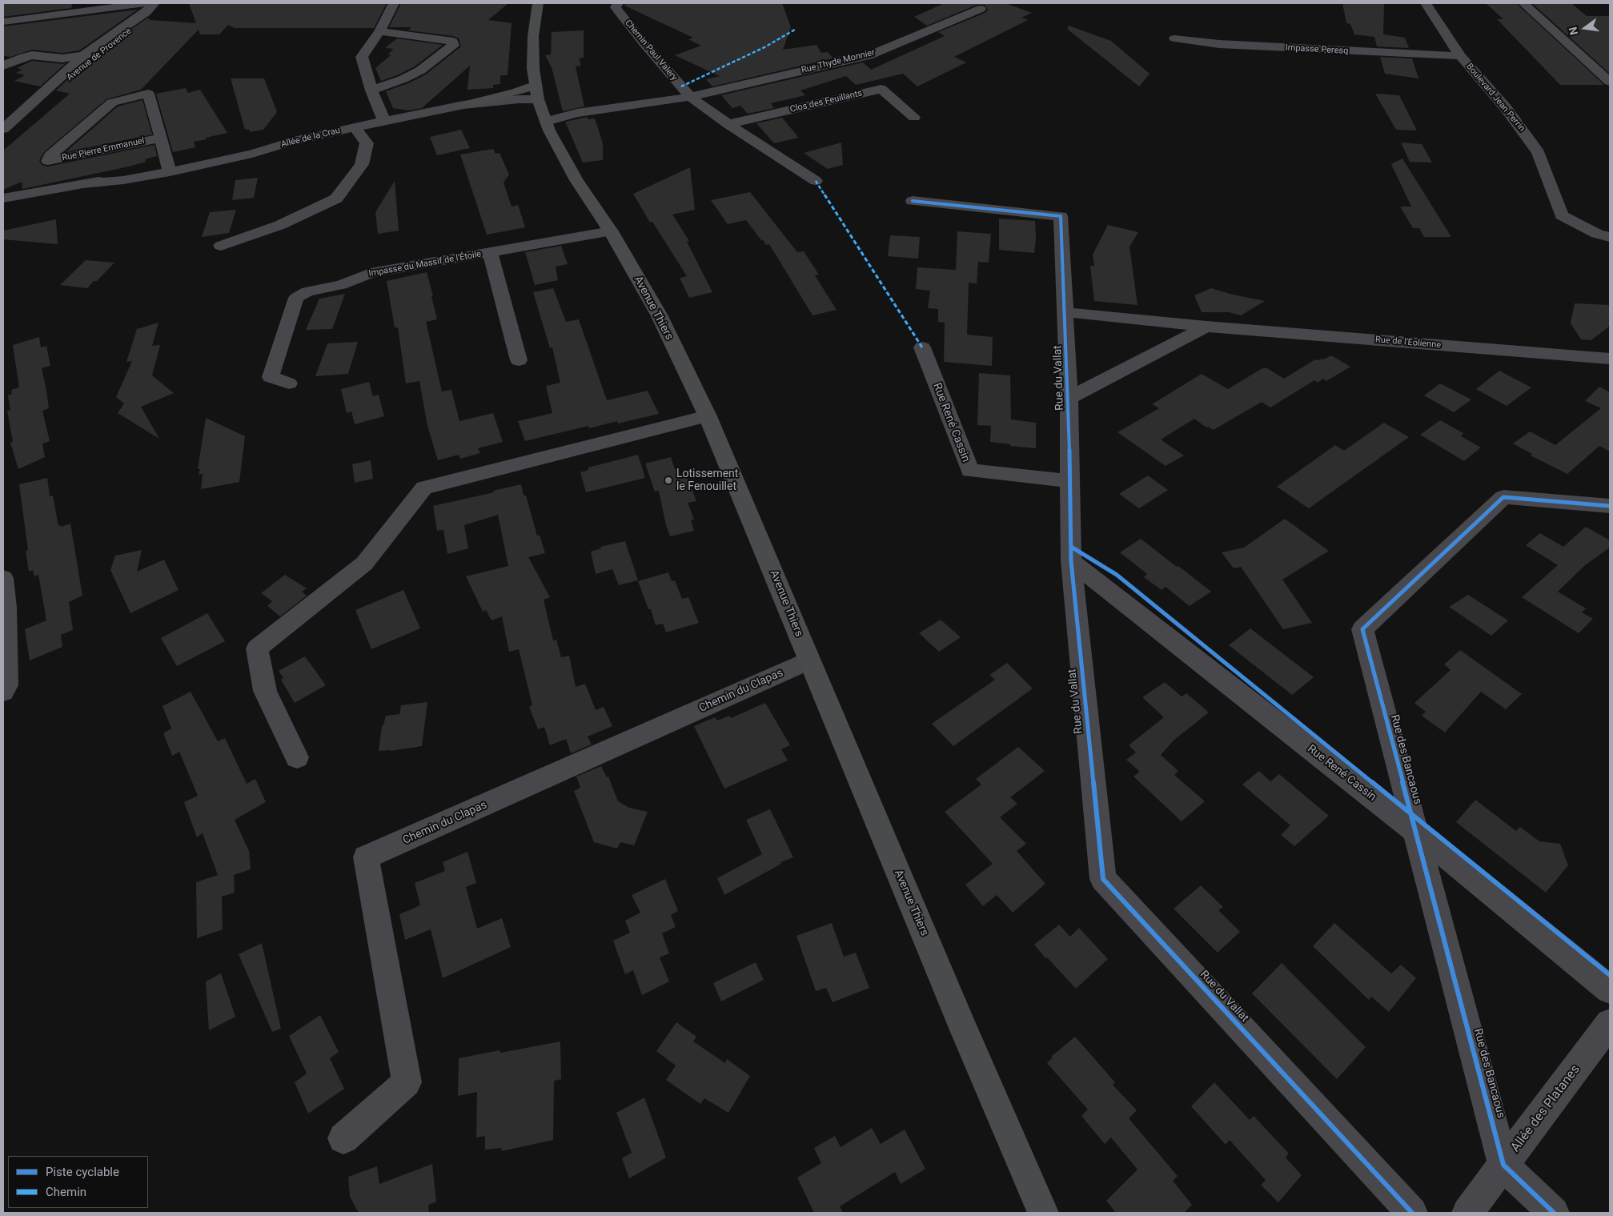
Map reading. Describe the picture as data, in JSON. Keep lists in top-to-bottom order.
{
  "streets": {
    "main road": ["Avenue Thiers"],
    "street": [
      "Impasse Peresq",
      "Chemin Paul Valery",
      "Avenue de Provence",
      "Rue Thyde Monnier",
      "Boulevard Jean Perrin",
      "Clos des Feuillants",
      "Allée de la Crau",
      "Rue Pierre Emmanuel",
      "Impasse du Massif de l'Étoile",
      "Rue de l'Eolienne",
      "Rue du Vallat",
      "Rue René Cassin",
      "Chemin du Clapas",
      "Rue des Bancaous",
      "Allée des Platanes"
    ]
  },
  "crossings": [
    ["Impasse Peresq", "Boulevard Jean Perrin"],
    ["Chemin Paul Valery", "Rue Thyde Monnier"],
    ["Allée de la Crau", "Rue Pierre Emmanuel"],
    ["Allée de la Crau", "Avenue Thiers"],
    ["Impasse du Massif de l'Étoile", "Avenue Thiers"],
    ["Avenue Thiers", "Chemin du Clapas"],
    ["Rue de l'Eolienne", "Rue du Vallat"],
    ["Rue du Vallat", "Rue René Cassin"],
    ["Rue René Cassin", "Rue des Bancaous"],
    ["Rue des Bancaous", "Allée des Platanes"]
  ],
  "places": ["Lotissement le Fenouillet"],
  "legend": ["Piste cyclable", "Chemin"],
  "north": "left"
}
